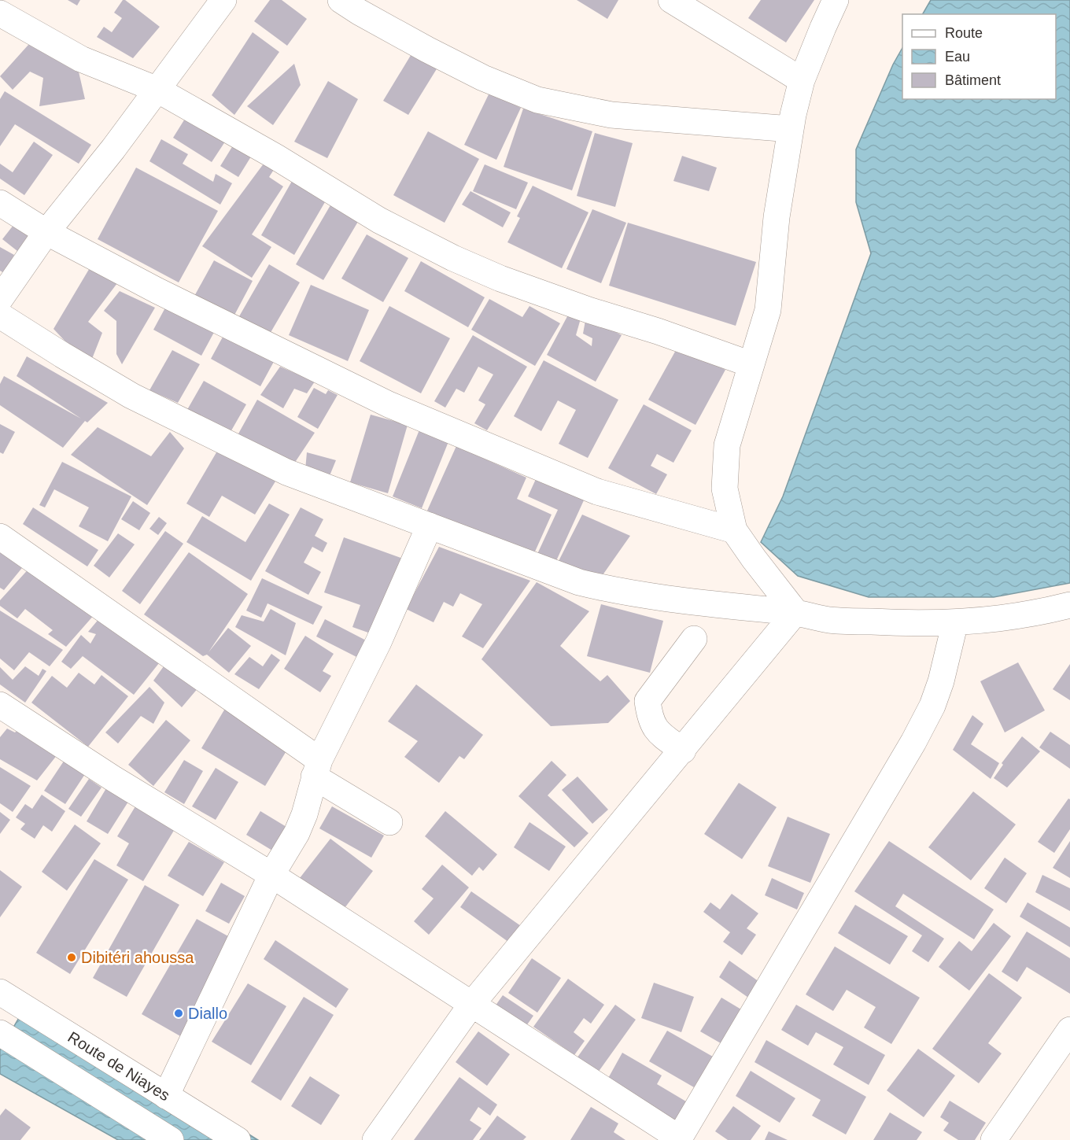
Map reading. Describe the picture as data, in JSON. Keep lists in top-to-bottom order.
{
  "streets": {
    "street": ["Route de Niayes"]
  },
  "places": ["Dibitéri ahoussa", "Diallo"],
  "legend": ["Route", "Eau", "Bâtiment"]
}
